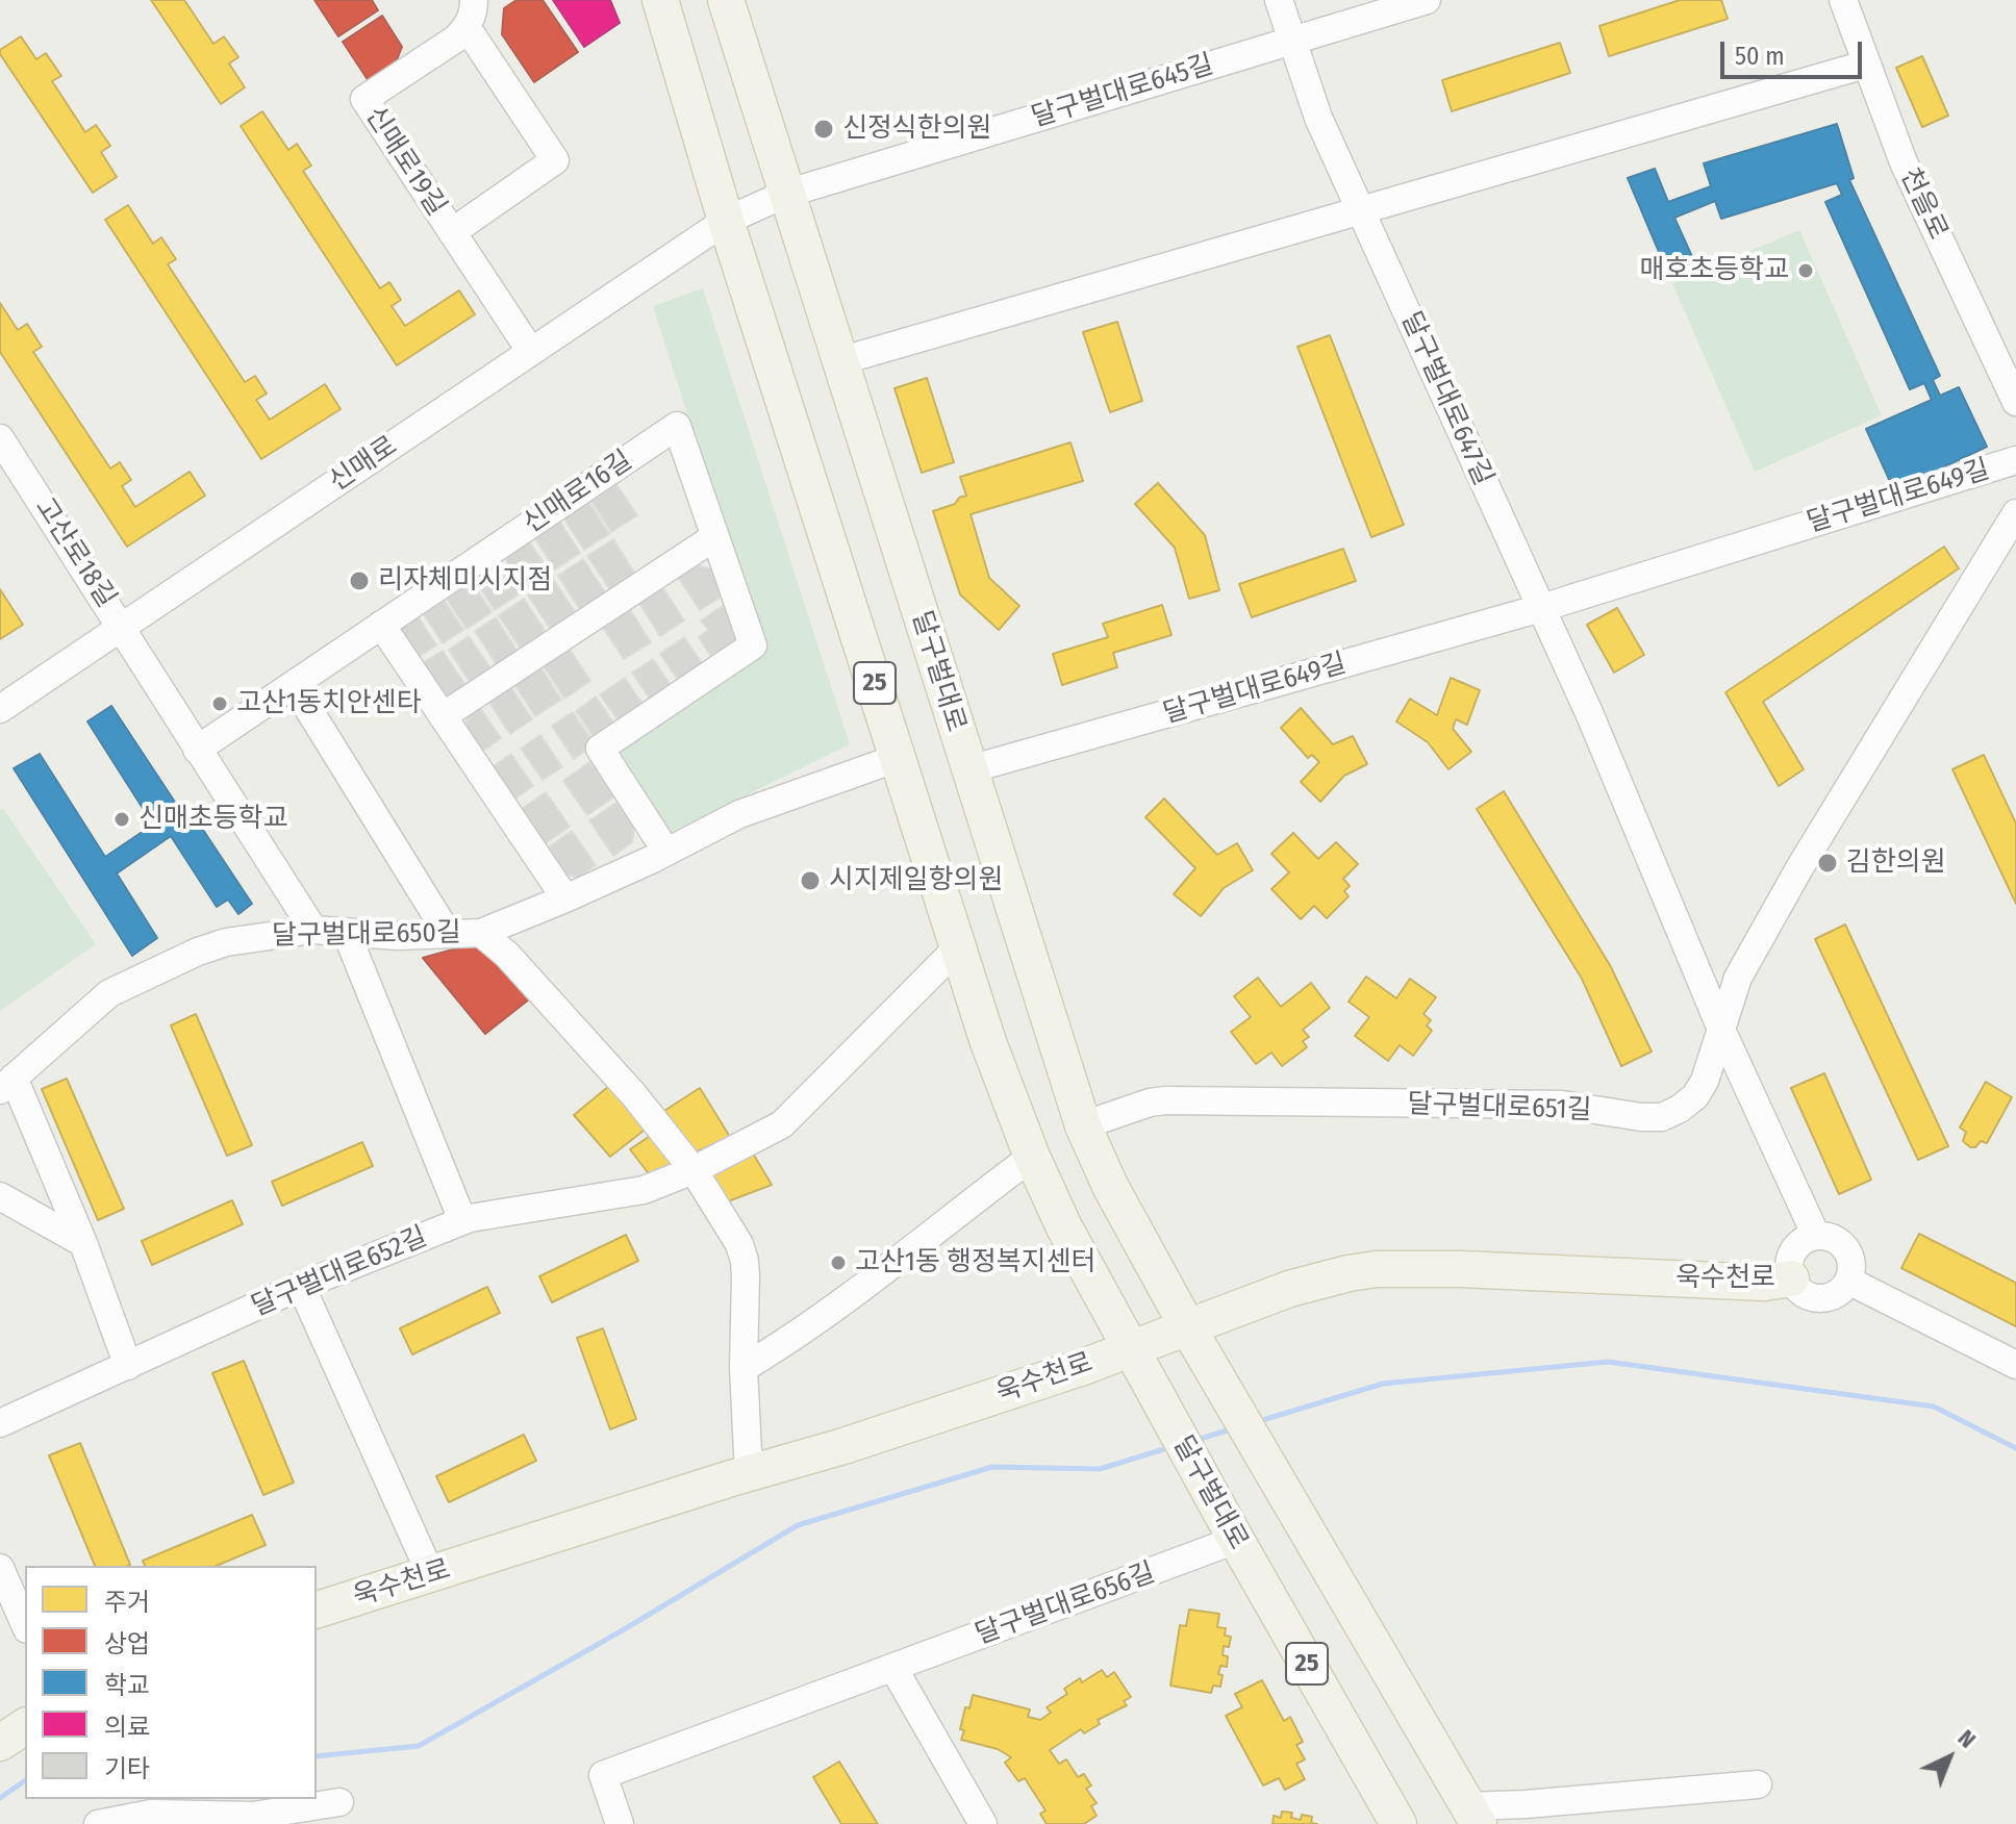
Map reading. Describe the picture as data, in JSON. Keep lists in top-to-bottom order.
{
  "streets": {
    "main road": ["달구벌대로", "25", "욱수천로"],
    "street": [
      "달구벌대로645길",
      "신매로19길",
      "천을로",
      "달구벌대로647길",
      "신매로",
      "신매로16길",
      "달구벌대로649길",
      "고산로18길",
      "달구벌대로650길",
      "달구벌대로651길",
      "달구벌대로652길",
      "달구벌대로656길"
    ]
  },
  "crossings": [
    ["달구벌대로645길", "달구벌대로647길"],
    ["달구벌대로645길", "신매로"],
    ["달구벌대로645길", "달구벌대로"],
    ["신매로19길", "신매로"],
    ["달구벌대로647길", "달구벌대로649길"],
    ["신매로", "고산로18길"],
    ["신매로", "달구벌대로"],
    ["신매로16길", "달구벌대로650길"],
    ["달구벌대로649길", "달구벌대로"],
    ["달구벌대로", "달구벌대로650길"],
    ["달구벌대로", "달구벌대로651길"],
    ["달구벌대로", "달구벌대로652길"],
    ["달구벌대로", "욱수천로"],
    ["달구벌대로", "달구벌대로656길"],
    ["달구벌대로650길", "달구벌대로652길"]
  ],
  "places": [
    "신정식한의원",
    "매호초등학교",
    "리자체미시지점",
    "고산1동치안센타",
    "신매초등학교",
    "김한의원",
    "시지제일항의원",
    "고산1동 행정복지센터"
  ],
  "legend": [
    "주거",
    "상업",
    "학교",
    "의료",
    "기타"
  ],
  "scale_bar": "50 m",
  "north": "top right"
}
